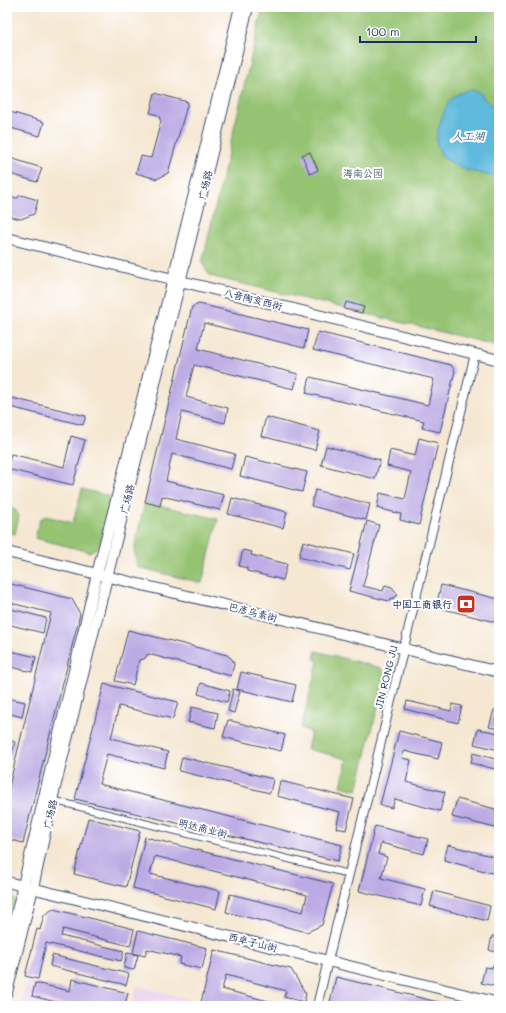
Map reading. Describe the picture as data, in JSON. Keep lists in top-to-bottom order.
{
  "streets": {
    "street": [
      "广场路",
      "八音陶亥西街",
      "巴彦乌素街",
      "JIN RONG JU",
      "明达商业街",
      "西卓子山街"
    ]
  },
  "crossings": [
    ["广场路", "八音陶亥西街"],
    ["广场路", "巴彦乌素街"],
    ["广场路", "明达商业街"],
    ["广场路", "西卓子山街"],
    ["八音陶亥西街", "JIN RONG JU"],
    ["巴彦乌素街", "JIN RONG JU"],
    ["JIN RONG JU", "明达商业街"],
    ["JIN RONG JU", "西卓子山街"]
  ],
  "water": ["人工湖"],
  "parks": ["海南公园"],
  "places": {
    "bank": ["中国工商银行"]
  },
  "scale_bar": "100 m"
}
